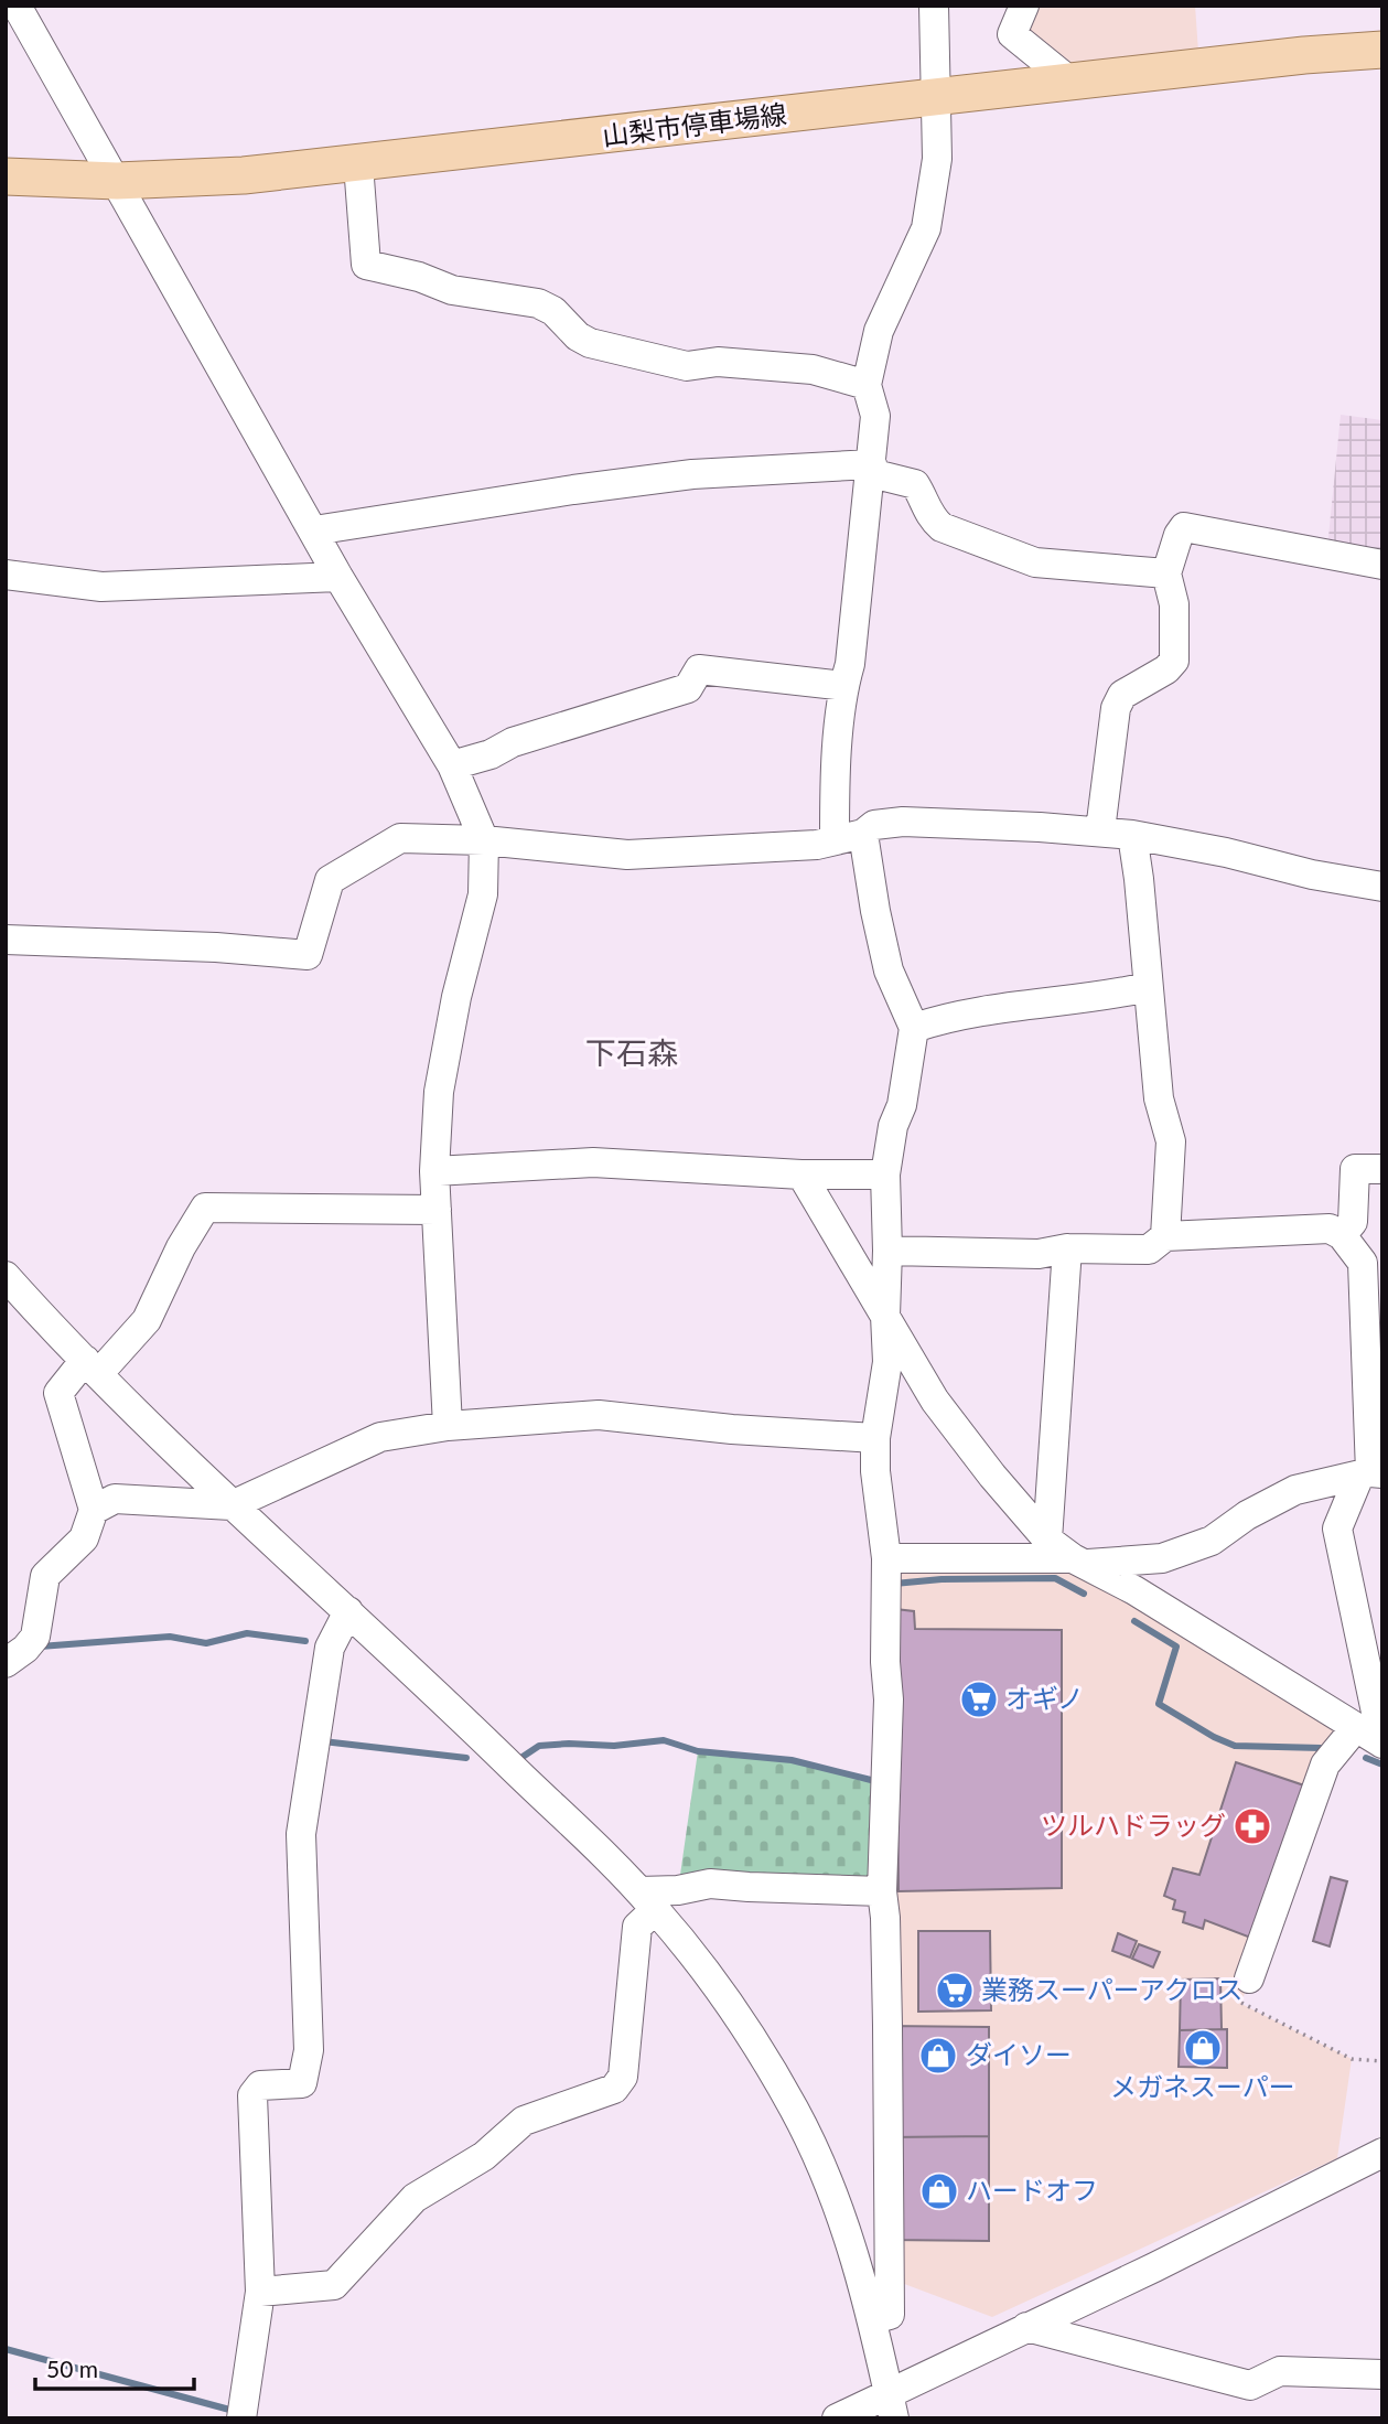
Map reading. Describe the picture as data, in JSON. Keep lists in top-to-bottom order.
{
  "streets": {
    "main road": ["山梨市停車場線"]
  },
  "districts": ["下石森"],
  "places": {
    "supermarket": ["オギノ", "業務スーパーアクロス"],
    "pharmacy": ["ツルハドラッグ"],
    "shop": ["メガネスーパー", "ダイソー", "ハードオフ"]
  },
  "scale_bar": "50 m"
}
